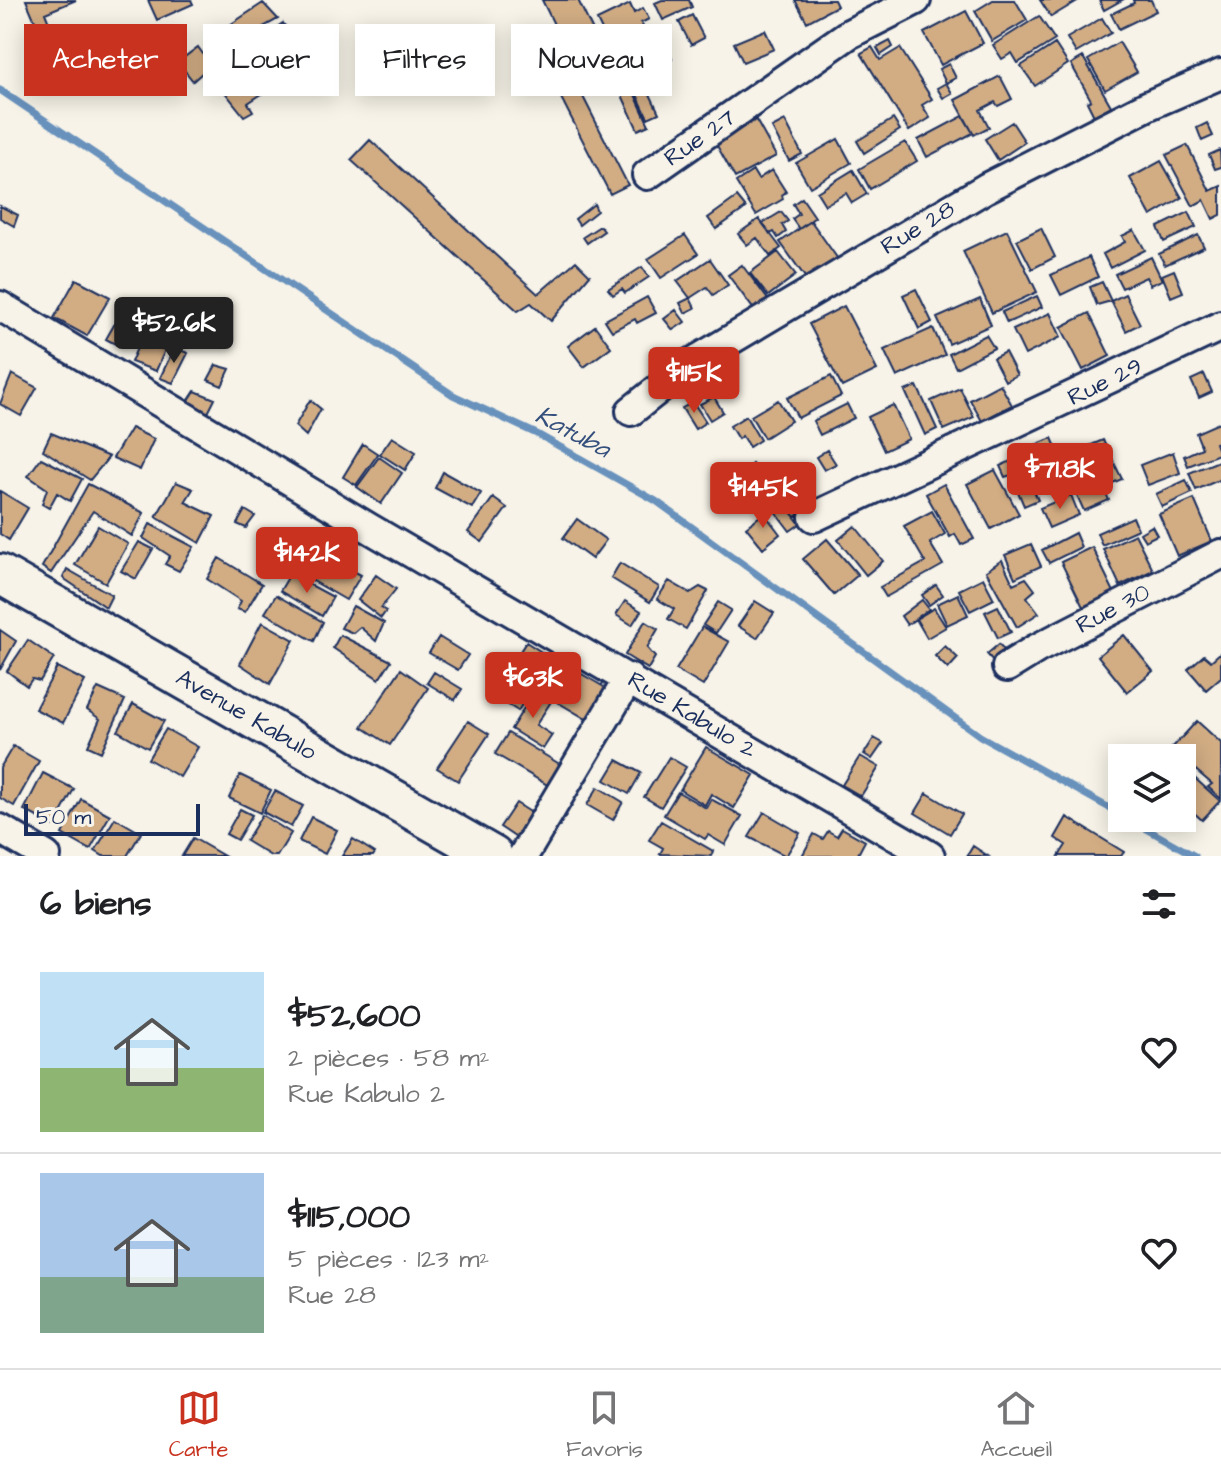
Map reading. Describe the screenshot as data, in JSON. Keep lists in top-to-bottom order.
{
  "streets": {
    "street": [
      "Rue 27",
      "Rue 28",
      "Rue 29",
      "Rue 30",
      "Avenue Kabulo",
      "Rue Kabulo 2"
    ]
  },
  "water": ["Katuba"],
  "scale_bar": "50 m",
  "page": {
    "chip": [
      "Acheter",
      "Louer",
      "Filtres",
      "Nouveau"
    ],
    "price": [
      "$52.6K",
      "$115K",
      "$71.8K",
      "$145K",
      "$142K",
      "$63K"
    ],
    "scale": "50 m",
    "heading": "6 biens",
    "list": [
      {
        "name": "$52,600",
        "note": "2 pièces · 58 m² · Rue Kabulo 2"
      },
      {
        "name": "$115,000",
        "note": "5 pièces · 123 m² · Rue 28"
      }
    ],
    "tabs": ["Carte", "Favoris", "Accueil"]
  }
}
